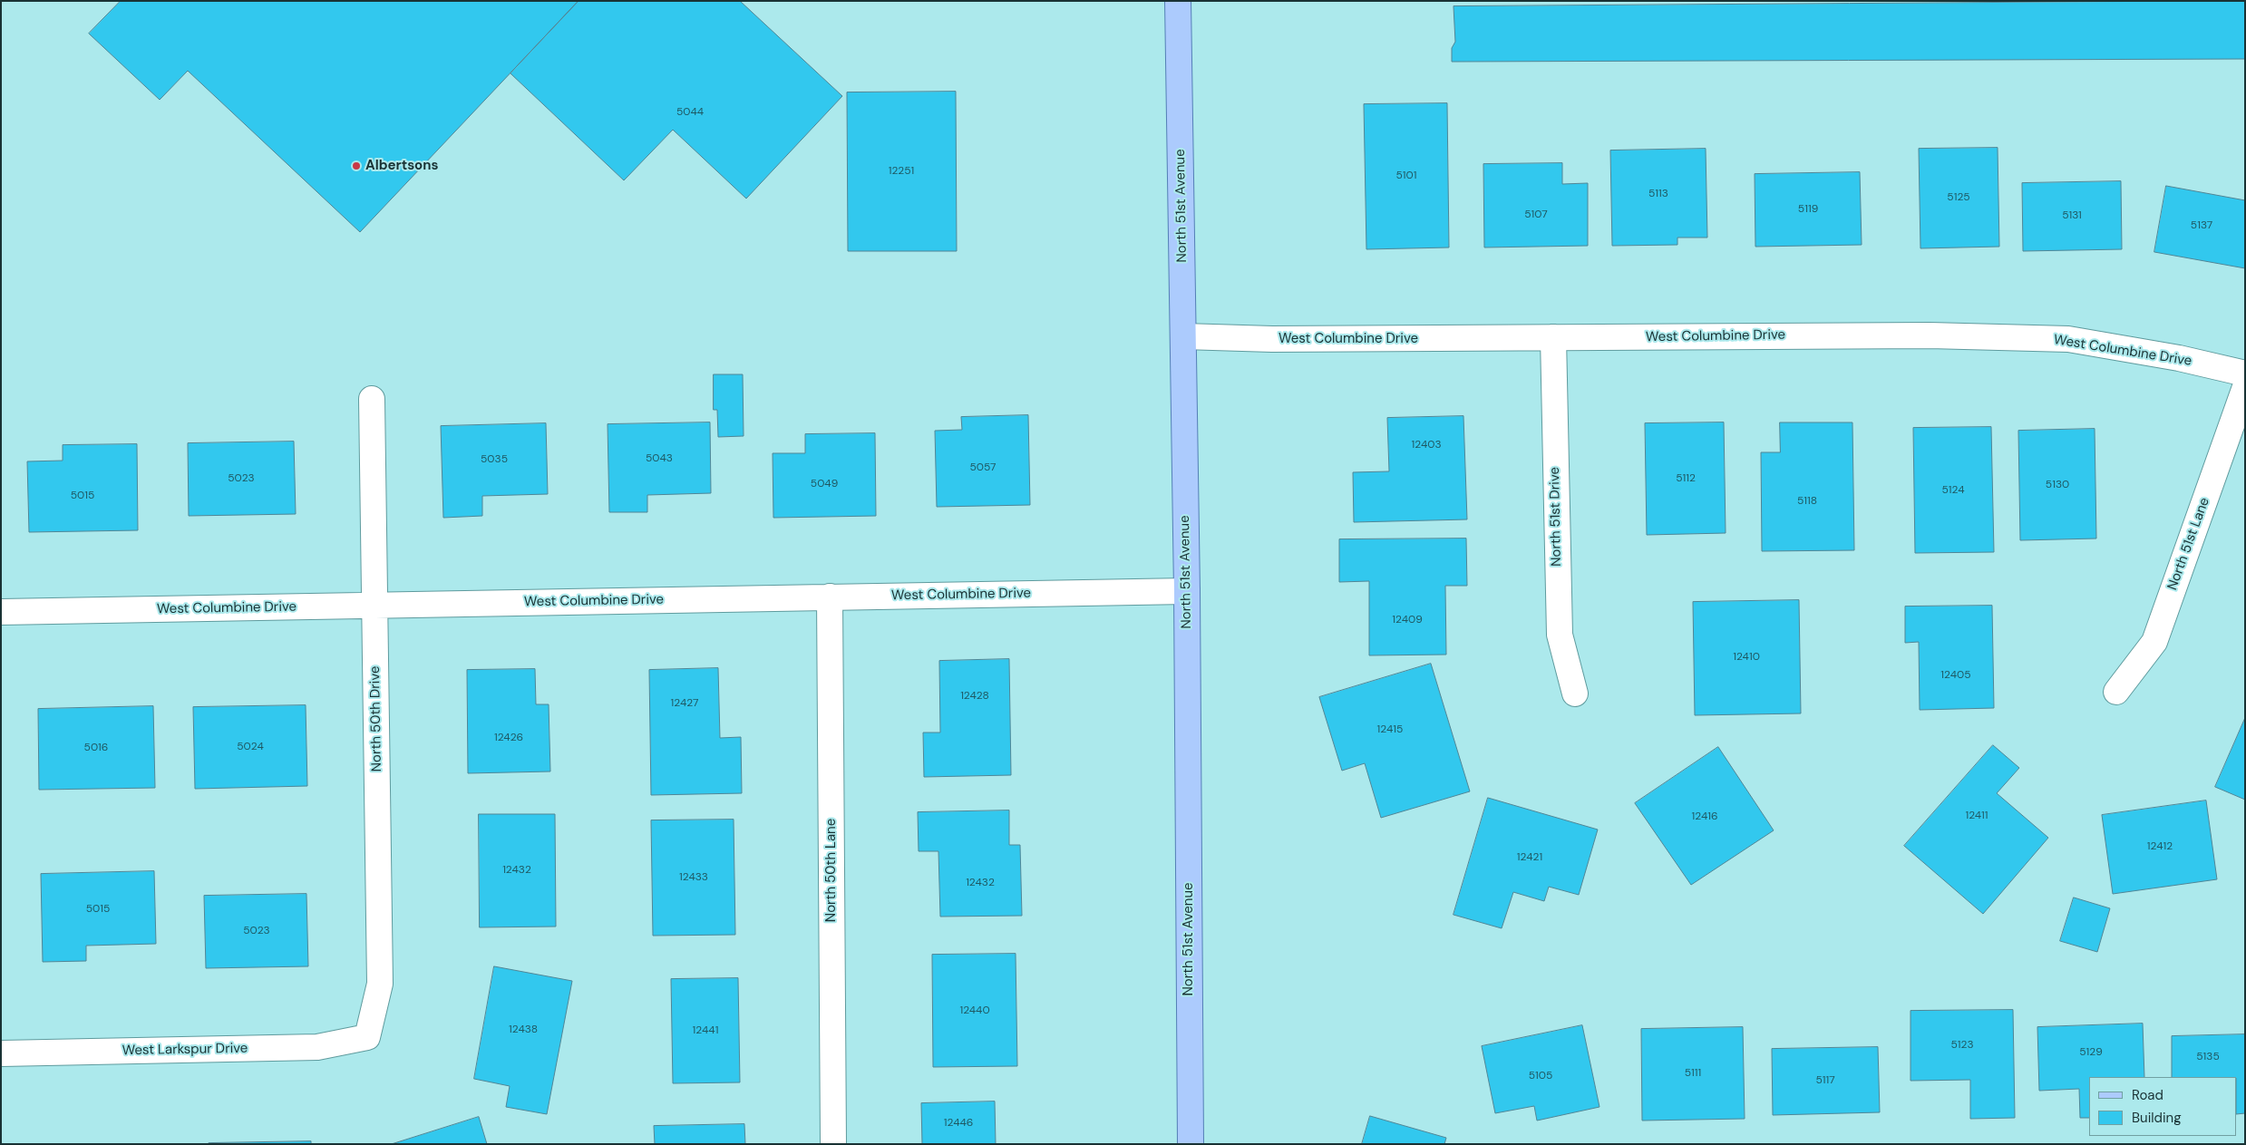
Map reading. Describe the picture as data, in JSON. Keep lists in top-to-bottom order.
{
  "streets": {
    "main road": ["North 51st Avenue"],
    "street": [
      "West Columbine Drive",
      "North 51st Drive",
      "North 51st Lane",
      "North 50th Drive",
      "North 50th Lane",
      "West Larkspur Drive"
    ]
  },
  "crossings": [
    ["North 51st Avenue", "West Columbine Drive"],
    ["West Columbine Drive", "North 51st Drive"],
    ["West Columbine Drive", "North 50th Drive"],
    ["West Columbine Drive", "North 50th Lane"],
    ["North 50th Drive", "West Larkspur Drive"]
  ],
  "places": ["Albertsons"],
  "house_numbers": [
    "5044",
    "12251",
    "5101",
    "5113",
    "5125",
    "5119",
    "5107",
    "5131",
    "5137",
    "12403",
    "5043",
    "5035",
    "5057",
    "5023",
    "5112",
    "5049",
    "5130",
    "5124",
    "5015",
    "5118",
    "12409",
    "12410",
    "12405",
    "12428",
    "12427",
    "12415",
    "12426",
    "5024",
    "5016",
    "12411",
    "12416",
    "12412",
    "12421",
    "12432",
    "12433",
    "12432",
    "5015",
    "5023",
    "12440",
    "12438",
    "12441",
    "5123",
    "5129",
    "5135",
    "5111",
    "5105",
    "5117",
    "12446"
  ],
  "legend": ["Road", "Building"]
}
